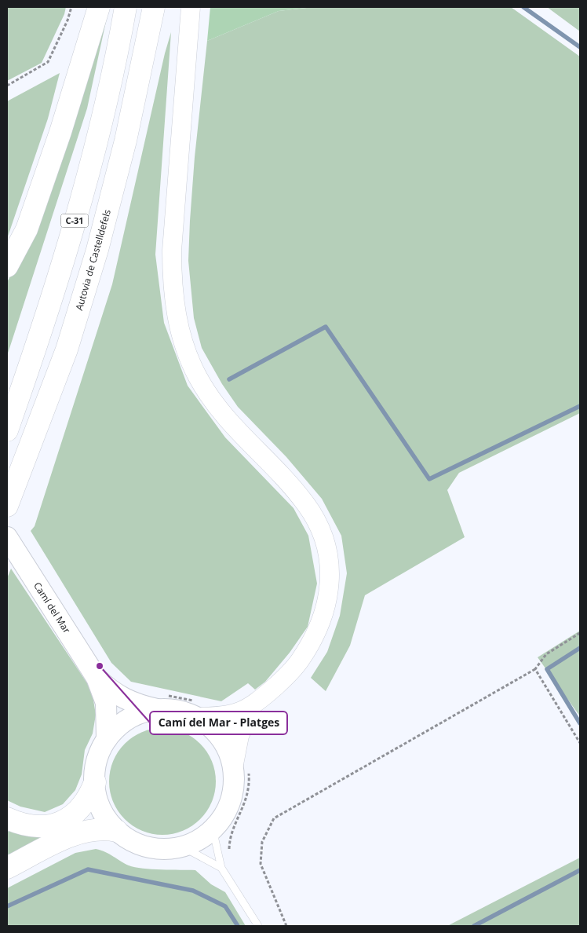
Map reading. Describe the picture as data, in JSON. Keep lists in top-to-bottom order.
{
  "streets": {
    "highway": ["C-31", "Autovia de Castelldefels"],
    "main road": ["Camí del Mar"]
  },
  "places": ["Camí del Mar - Platges"]
}
